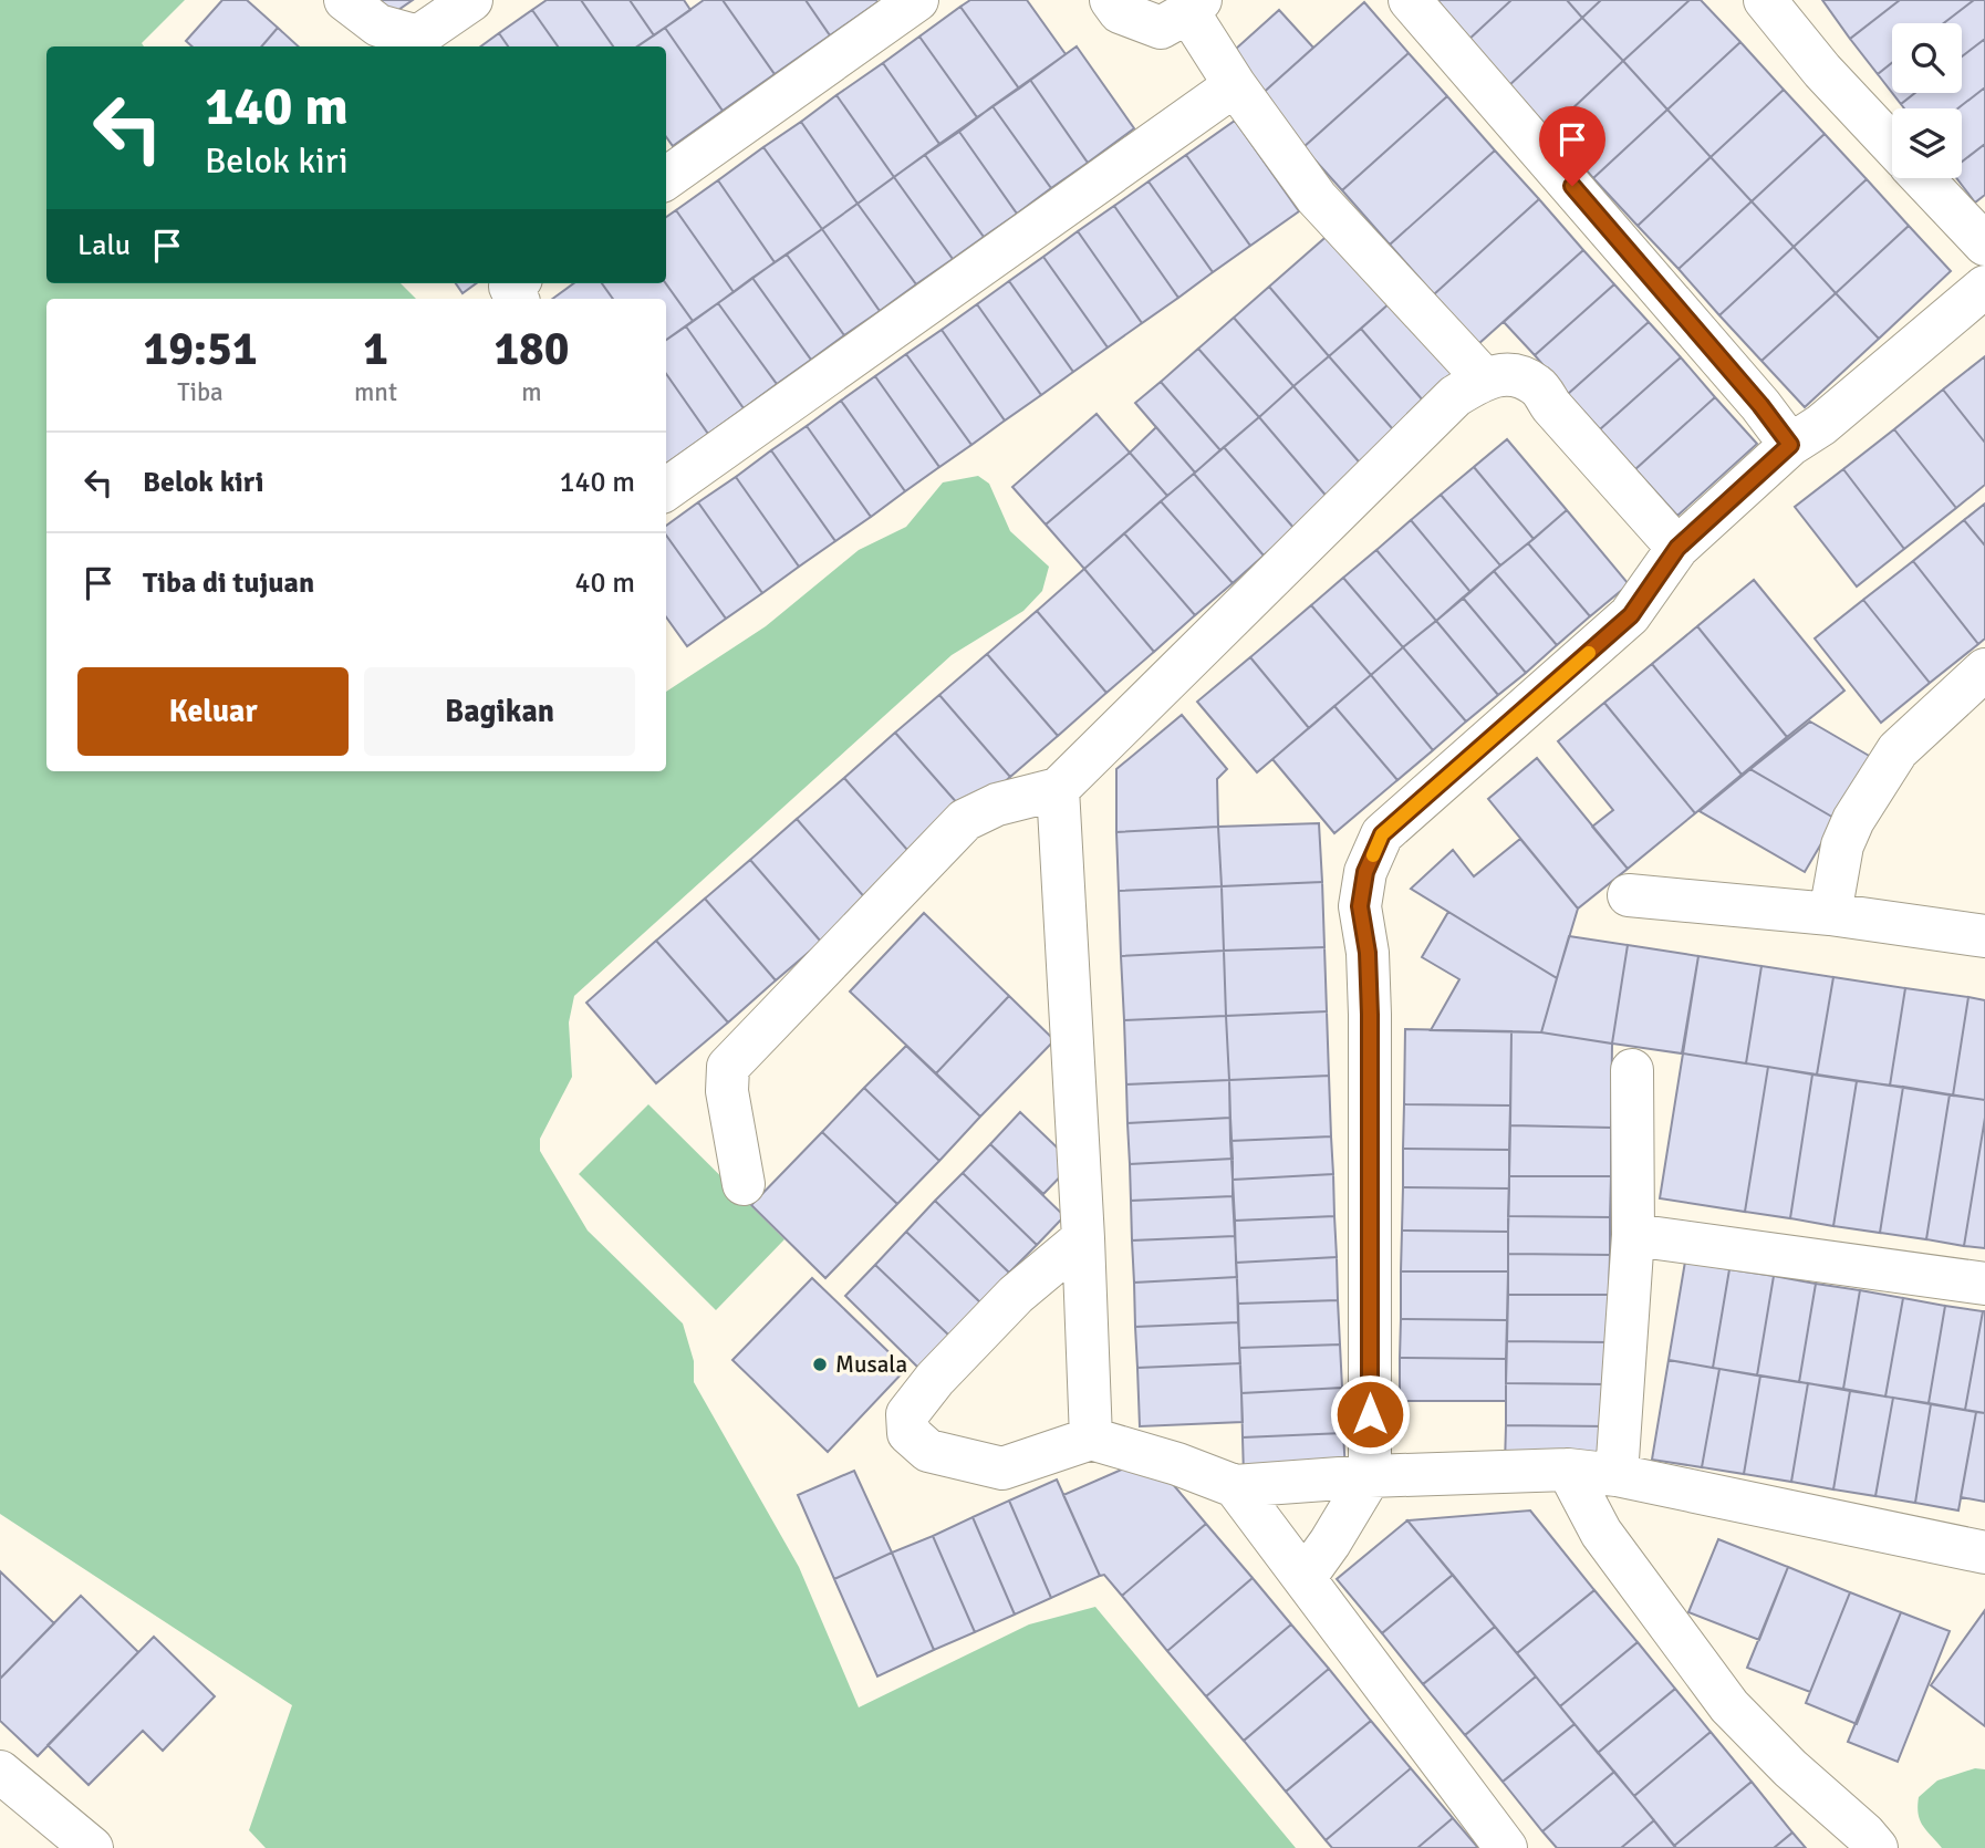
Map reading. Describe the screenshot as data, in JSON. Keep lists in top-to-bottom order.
{
  "places": ["Musala"],
  "page": {
    "turn": ["140 m", "Belok kiri"],
    "then": "Lalu",
    "eta": [
      "19:51",
      "Tiba",
      "1",
      "mnt",
      "180",
      "m"
    ],
    "list": [
      {
        "name": "Belok kiri",
        "value": "140 m"
      },
      {
        "name": "Tiba di tujuan",
        "value": "40 m"
      }
    ],
    "buttons": ["Keluar", "Bagikan"]
  }
}
